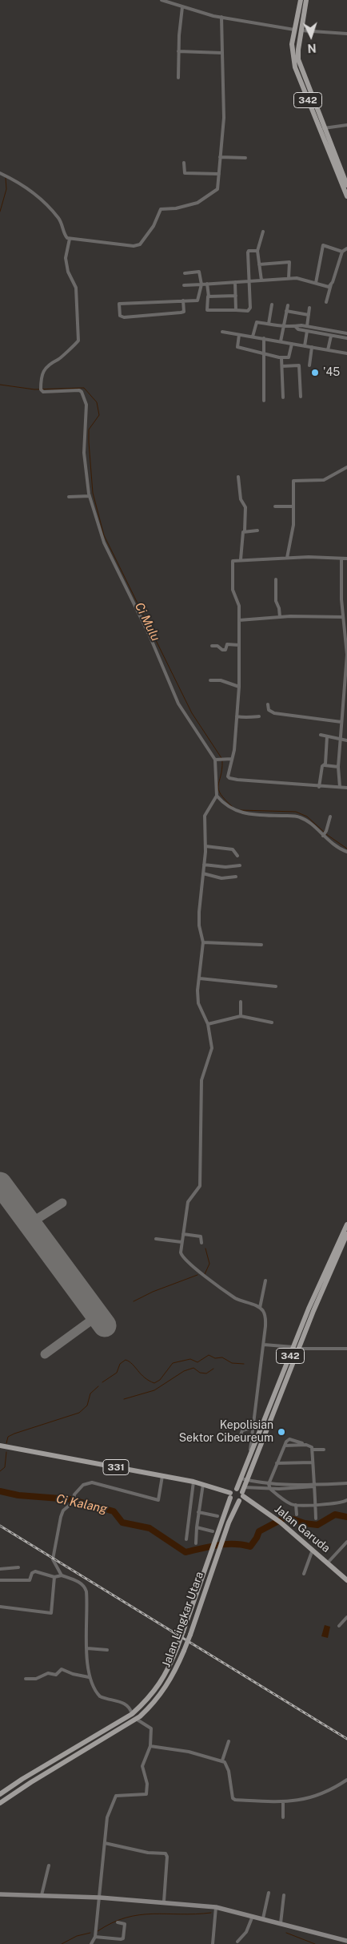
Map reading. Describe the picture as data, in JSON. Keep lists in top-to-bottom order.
{
  "streets": {
    "main road": [
      "342",
      "331",
      "Jalan Garuda",
      "Jalan Lingkar Utara"
    ]
  },
  "crossings": [
    ["342", "Jalan Garuda"],
    ["342", "Jalan Lingkar Utara"],
    ["331", "Jalan Lingkar Utara"],
    ["Jalan Garuda", "Jalan Lingkar Utara"]
  ],
  "water": ["Ci Mulu", "Ci Kalang"],
  "places": ["'45", "Kepolisian Sektor Cibeureum"],
  "north": "bottom"
}
